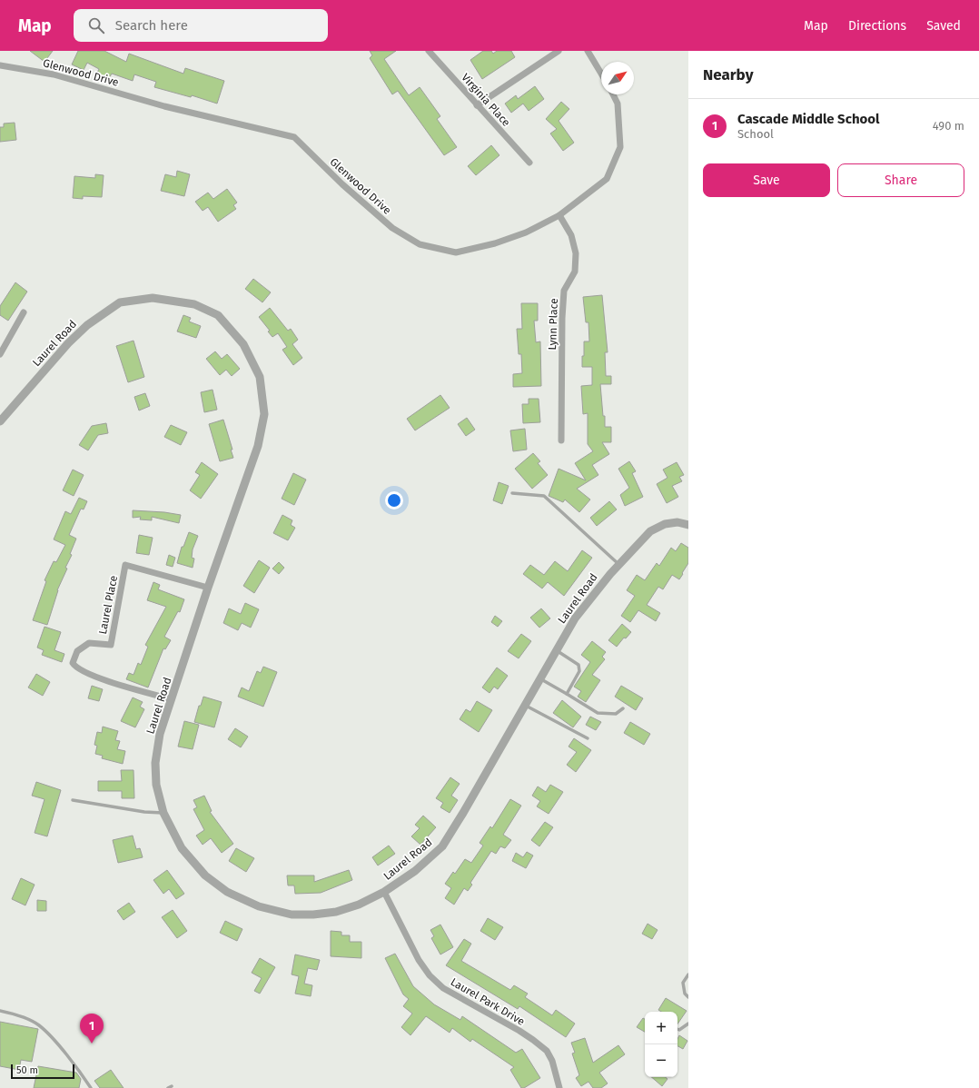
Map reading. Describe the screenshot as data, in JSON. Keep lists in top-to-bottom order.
{
  "streets": {
    "street": [
      "Glenwood Drive",
      "Virginia Place",
      "Lynn Place",
      "Laurel Road",
      "Laurel Place",
      "Laurel Park Drive"
    ]
  },
  "crossings": [
    ["Glenwood Drive", "Lynn Place"],
    ["Laurel Road", "Laurel Place"],
    ["Laurel Road", "Laurel Park Drive"]
  ],
  "scale_bar": "50 m",
  "north": "top right",
  "page": {
    "header": "Map",
    "search": "Search here",
    "nav": ["Map", "Directions", "Saved"],
    "heading": "Nearby",
    "list": [
      {
        "mark": "1",
        "name": "Cascade Middle School",
        "note": "School",
        "value": "490 m"
      }
    ],
    "buttons": ["Save", "Share"],
    "map_buttons": ["+", "−"],
    "pins": "1",
    "scale": "50 m"
  }
}
